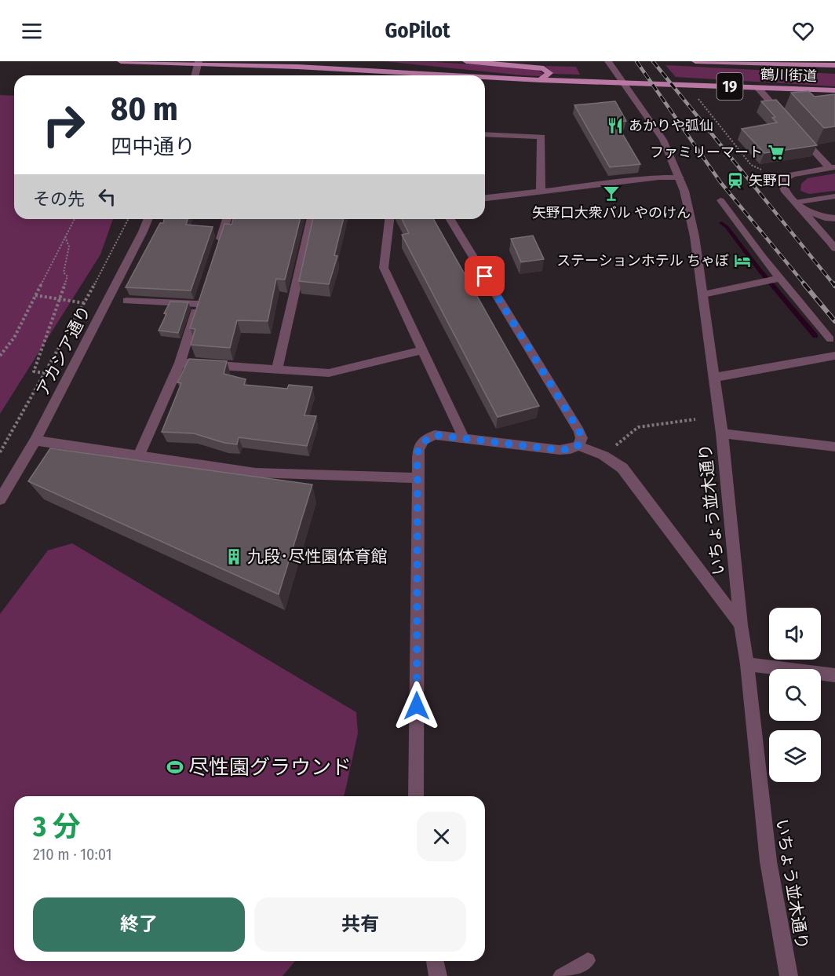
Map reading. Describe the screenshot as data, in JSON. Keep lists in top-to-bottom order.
{
  "streets": {
    "main road": ["鶴川街道", "19"],
    "street": ["アカシア通り", "いちょう並木通り"]
  },
  "crossings": [
    ["鶴川街道", "いちょう並木通り"]
  ],
  "places": {
    "restaurant": ["あかりや弧仙"],
    "supermarket": ["ファミリーマート"],
    "station": ["矢野口"],
    "bar": ["矢野口大衆バル やのけん"],
    "hotel": ["ステーションホテル ちゃぼ"],
    "building": ["九段･尽性園体育館"],
    "sports": ["尽性園グラウンド"]
  },
  "page": {
    "header": "GoPilot",
    "turn": ["80 m", "四中通り"],
    "then": "その先",
    "heading": ["3 分", "210 m · 10:01"],
    "buttons": ["終了", "共有"]
  }
}
